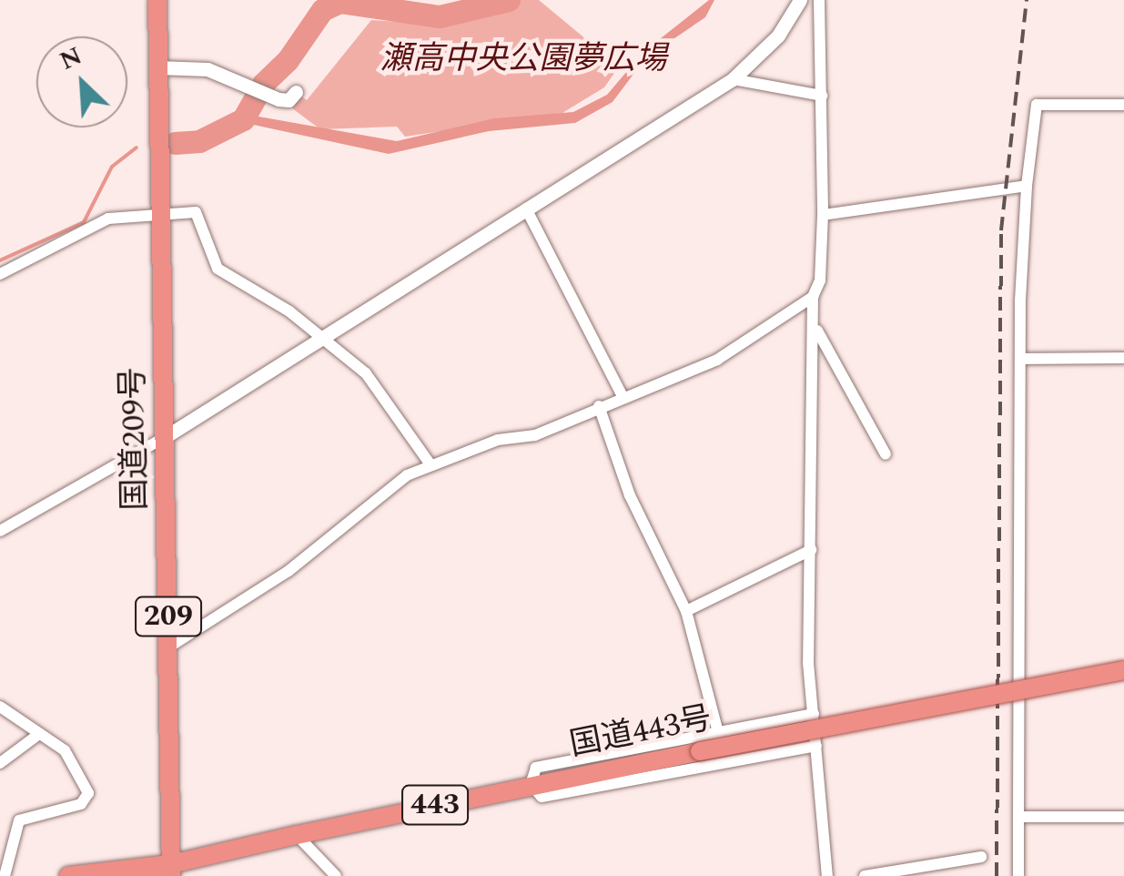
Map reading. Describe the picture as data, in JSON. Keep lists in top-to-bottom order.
{
  "streets": {
    "highway": [
      "国道209号",
      "209",
      "国道443号",
      "443"
    ]
  },
  "crossings": [
    ["国道209号", "国道443号"],
    ["国道209号", "443"],
    ["国道443号", "443"]
  ],
  "parks": ["瀬高中央公園夢広場"],
  "north": "top left"
}
